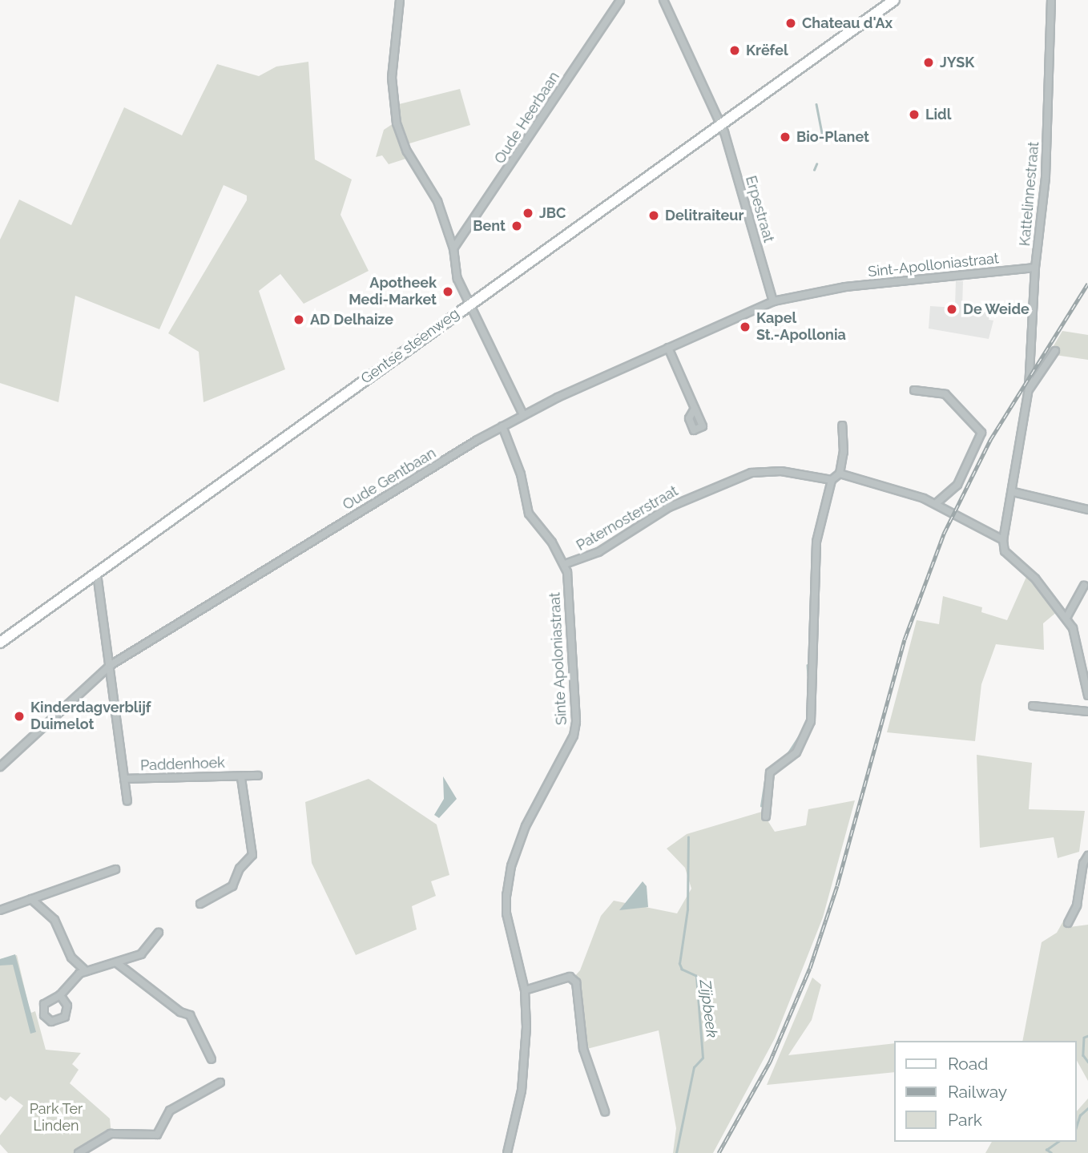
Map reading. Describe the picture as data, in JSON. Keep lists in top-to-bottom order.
{
  "streets": {
    "main road": ["Gentse steenweg"],
    "street": [
      "Oude Heerbaan",
      "Kattelinnestraat",
      "Erpestraat",
      "Sint-Apolloniastraat",
      "Oude Gentbaan",
      "Paternosterstraat",
      "Sinte Apoloniastraat",
      "Paddenhoek"
    ]
  },
  "crossings": [
    ["Kattelinnestraat", "Sint-Apolloniastraat"],
    ["Erpestraat", "Gentse steenweg"],
    ["Erpestraat", "Oude Gentbaan"],
    ["Sint-Apolloniastraat", "Oude Gentbaan"],
    ["Oude Gentbaan", "Sinte Apoloniastraat"],
    ["Paternosterstraat", "Sinte Apoloniastraat"]
  ],
  "water": ["Zijpbeek"],
  "parks": ["Park Ter Linden"],
  "places": [
    "Chateau d'Ax",
    "Krëfel",
    "JYSK",
    "Lidl",
    "Bio-Planet",
    "JBC",
    "Delitraiteur",
    "Bent",
    "Apotheek Medi-Market",
    "De Weide",
    "AD Delhaize",
    "Kapel St.-Apollonia",
    "Kinderdagverblijf Duimelot"
  ],
  "legend": ["Road", "Railway", "Park"]
}
